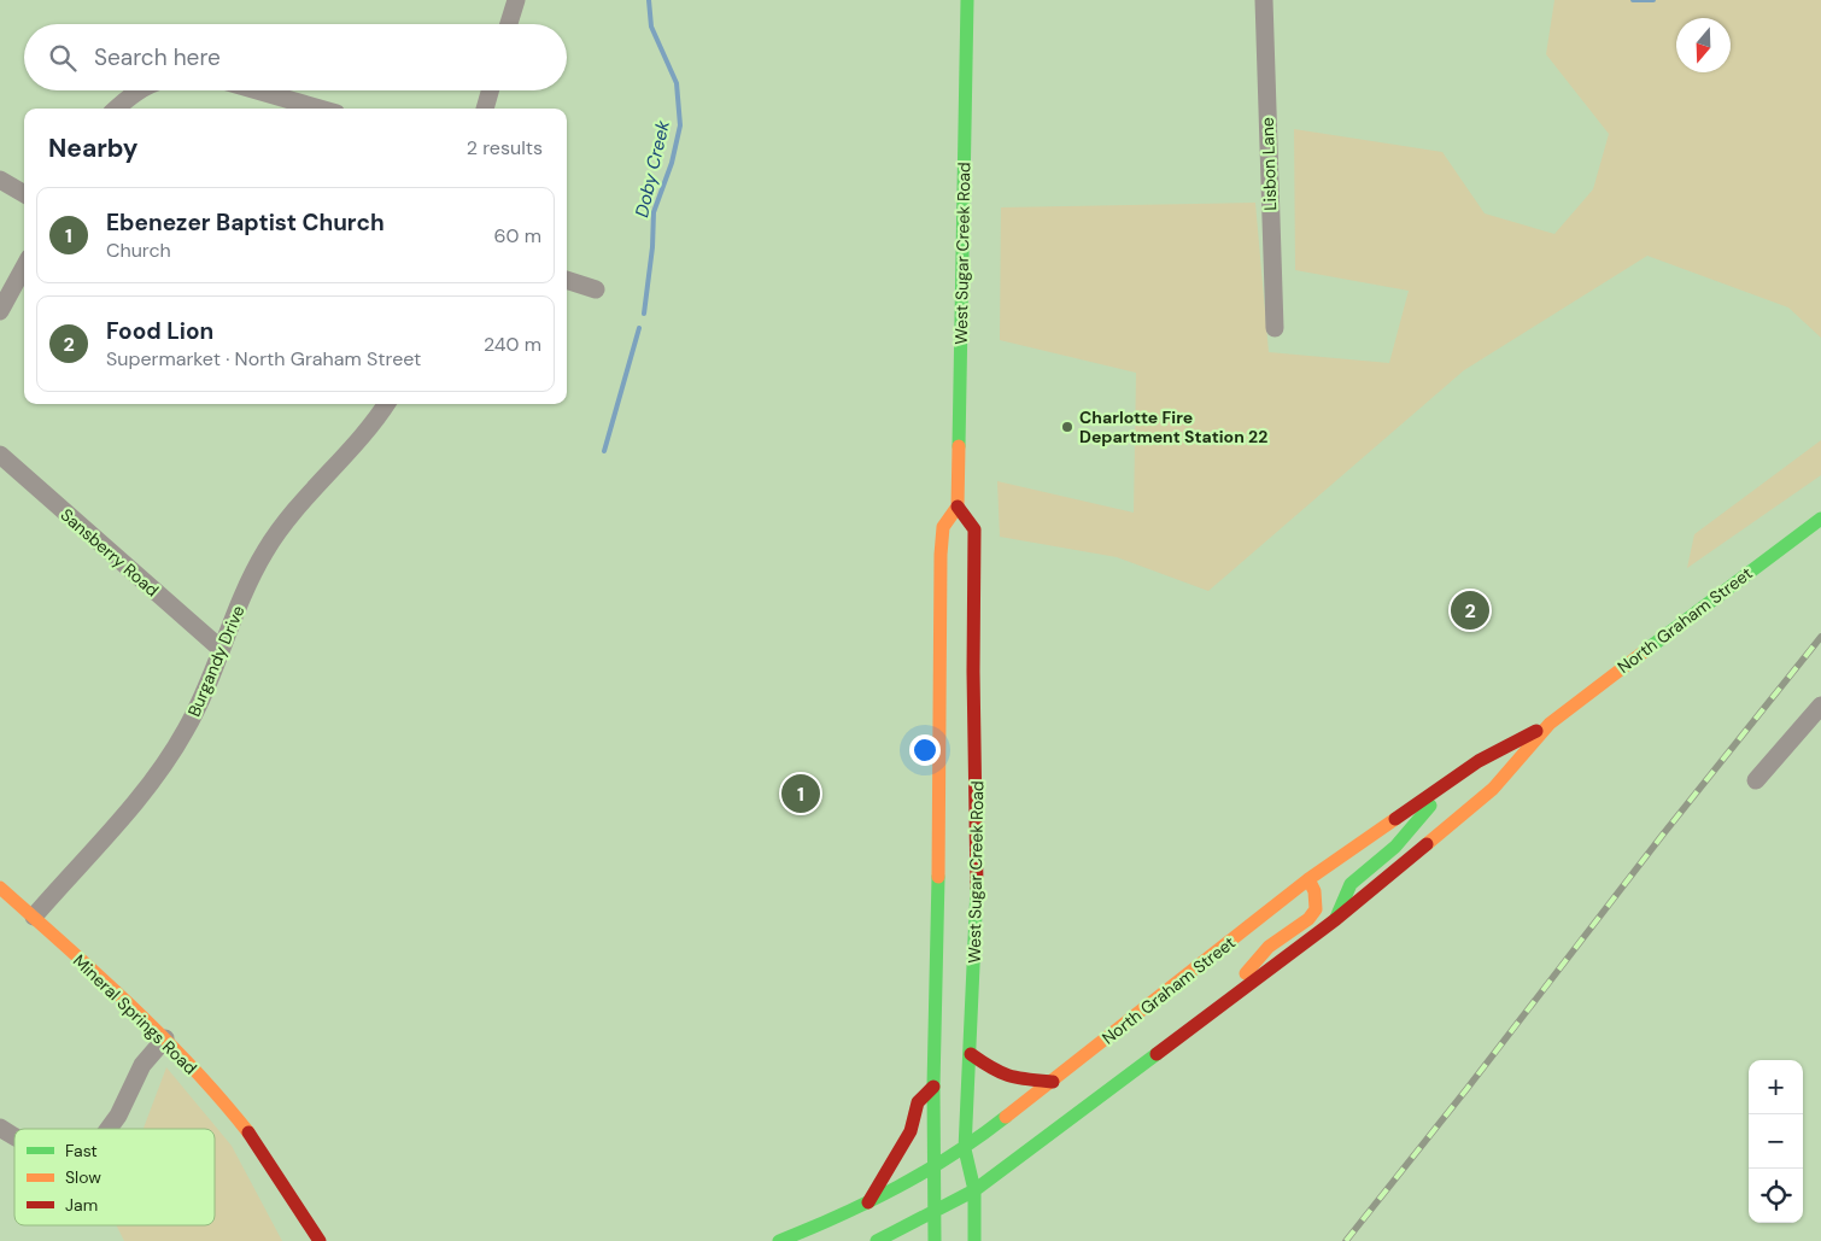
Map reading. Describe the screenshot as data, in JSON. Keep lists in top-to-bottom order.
{
  "streets": {
    "main road": ["West Sugar Creek Road", "North Graham Street", "Mineral Springs Road"],
    "street": ["Lisbon Lane", "Sansberry Road", "Burgandy Drive"]
  },
  "crossings": [
    ["West Sugar Creek Road", "North Graham Street"],
    ["Sansberry Road", "Burgandy Drive"],
    ["Burgandy Drive", "Mineral Springs Road"]
  ],
  "water": ["Doby Creek"],
  "places": ["Charlotte Fire Department Station 22"],
  "legend": ["Fast", "Slow", "Jam"],
  "north": "bottom",
  "page": {
    "search": "Search here",
    "heading": ["Nearby", "2 results"],
    "list": [
      {
        "mark": "1",
        "name": "Ebenezer Baptist Church",
        "note": "Church",
        "value": "60 m"
      },
      {
        "mark": "2",
        "name": "Food Lion",
        "note": "Supermarket · North Graham Street",
        "value": "240 m"
      }
    ],
    "pins": ["2", "1"],
    "map_buttons": ["+", "−"]
  }
}
